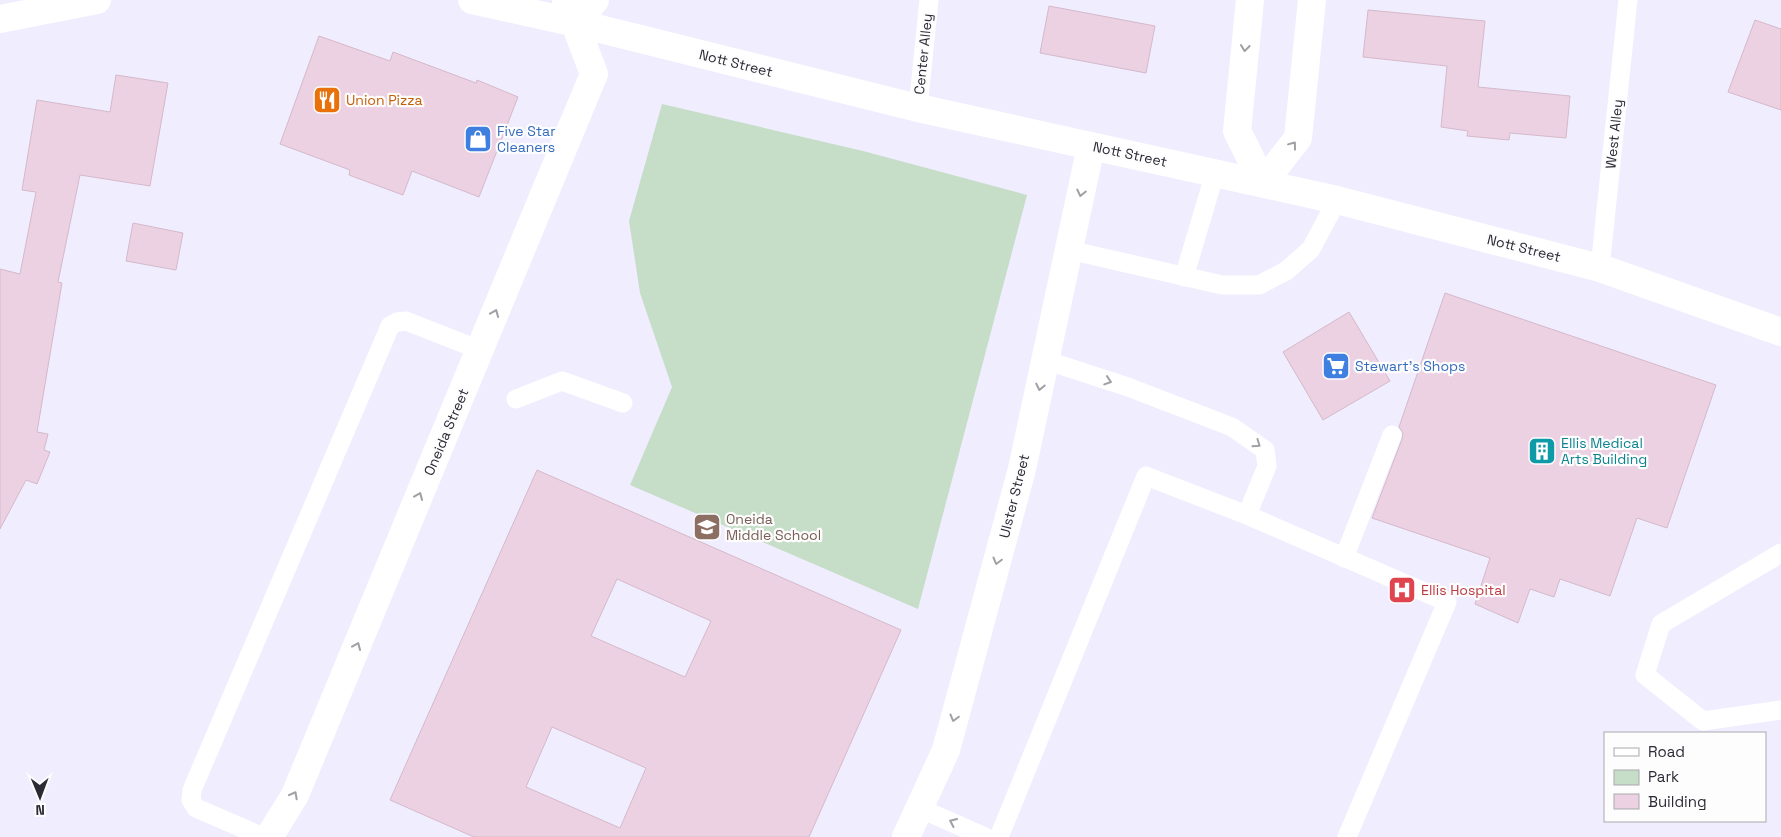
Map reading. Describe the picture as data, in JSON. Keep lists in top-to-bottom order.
{
  "streets": {
    "street": ["Nott Street", "Oneida Street", "Ulster Street"],
    "lane": ["Center Alley", "West Alley"]
  },
  "crossings": [
    ["Center Alley", "Nott Street"],
    ["Nott Street", "West Alley"],
    ["Nott Street", "Oneida Street"],
    ["Nott Street", "Ulster Street"]
  ],
  "one_way": ["Oneida Street", "Ulster Street"],
  "places": {
    "restaurant": ["Union Pizza"],
    "shop": ["Five Star Cleaners"],
    "supermarket": ["Stewart's Shops"],
    "building": ["Ellis Medical Arts Building"],
    "school or university": ["Oneida Middle School"],
    "hospital": ["Ellis Hospital"]
  },
  "legend": ["Road", "Park", "Building"],
  "north": "bottom"
}
